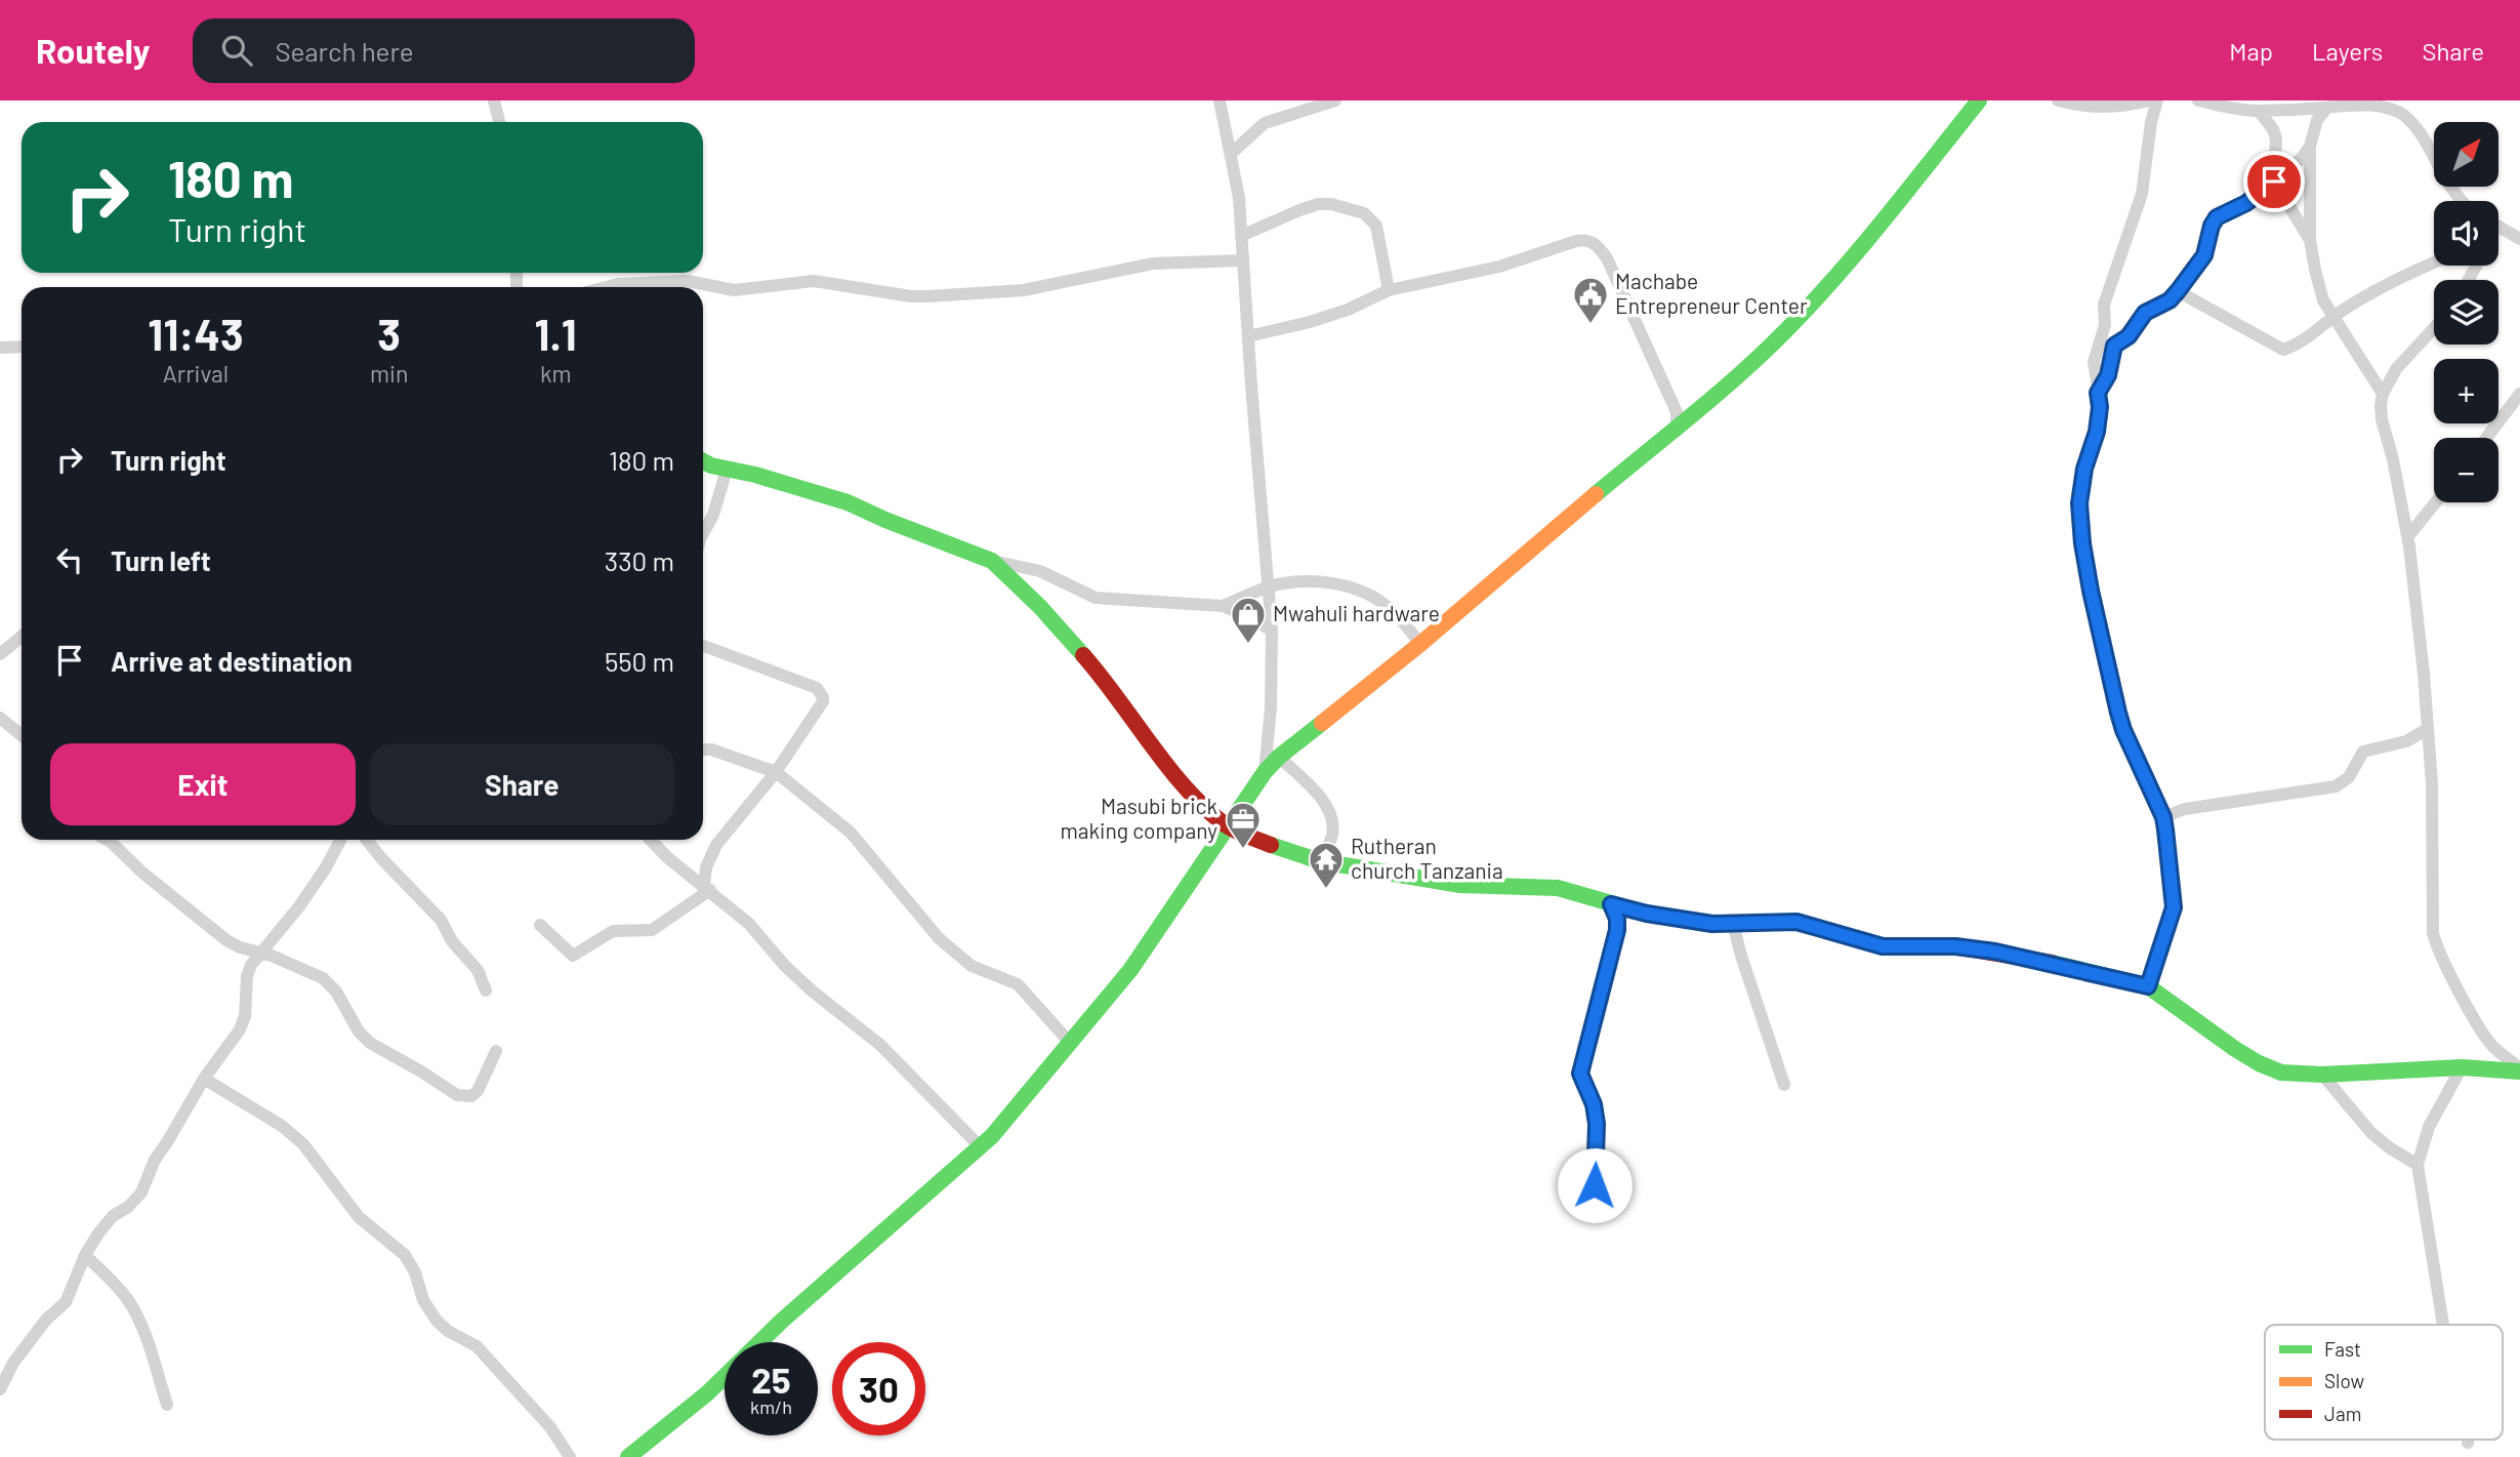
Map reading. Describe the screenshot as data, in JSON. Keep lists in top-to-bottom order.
{
  "places": {
    "public building": ["Machabe Entrepreneur Center"],
    "shop": ["Mwahuli hardware"],
    "office": ["Masubi brick making company"],
    "temple": ["Rutheran church Tanzania"]
  },
  "legend": ["Fast", "Slow", "Jam"],
  "north": "top right",
  "page": {
    "header": "Routely",
    "search": "Search here",
    "nav": ["Map", "Layers", "Share"],
    "map_buttons": ["+", "−"],
    "turn": ["180 m", "Turn right"],
    "eta": [
      "11:43",
      "Arrival",
      "3",
      "min",
      "1.1",
      "km"
    ],
    "list": [
      {
        "name": "Turn right",
        "value": "180 m"
      },
      {
        "name": "Turn left",
        "value": "330 m"
      },
      {
        "name": "Arrive at destination",
        "value": "550 m"
      }
    ],
    "buttons": ["Exit", "Share"],
    "speed": "25 km/h",
    "limit": "30"
  }
}
